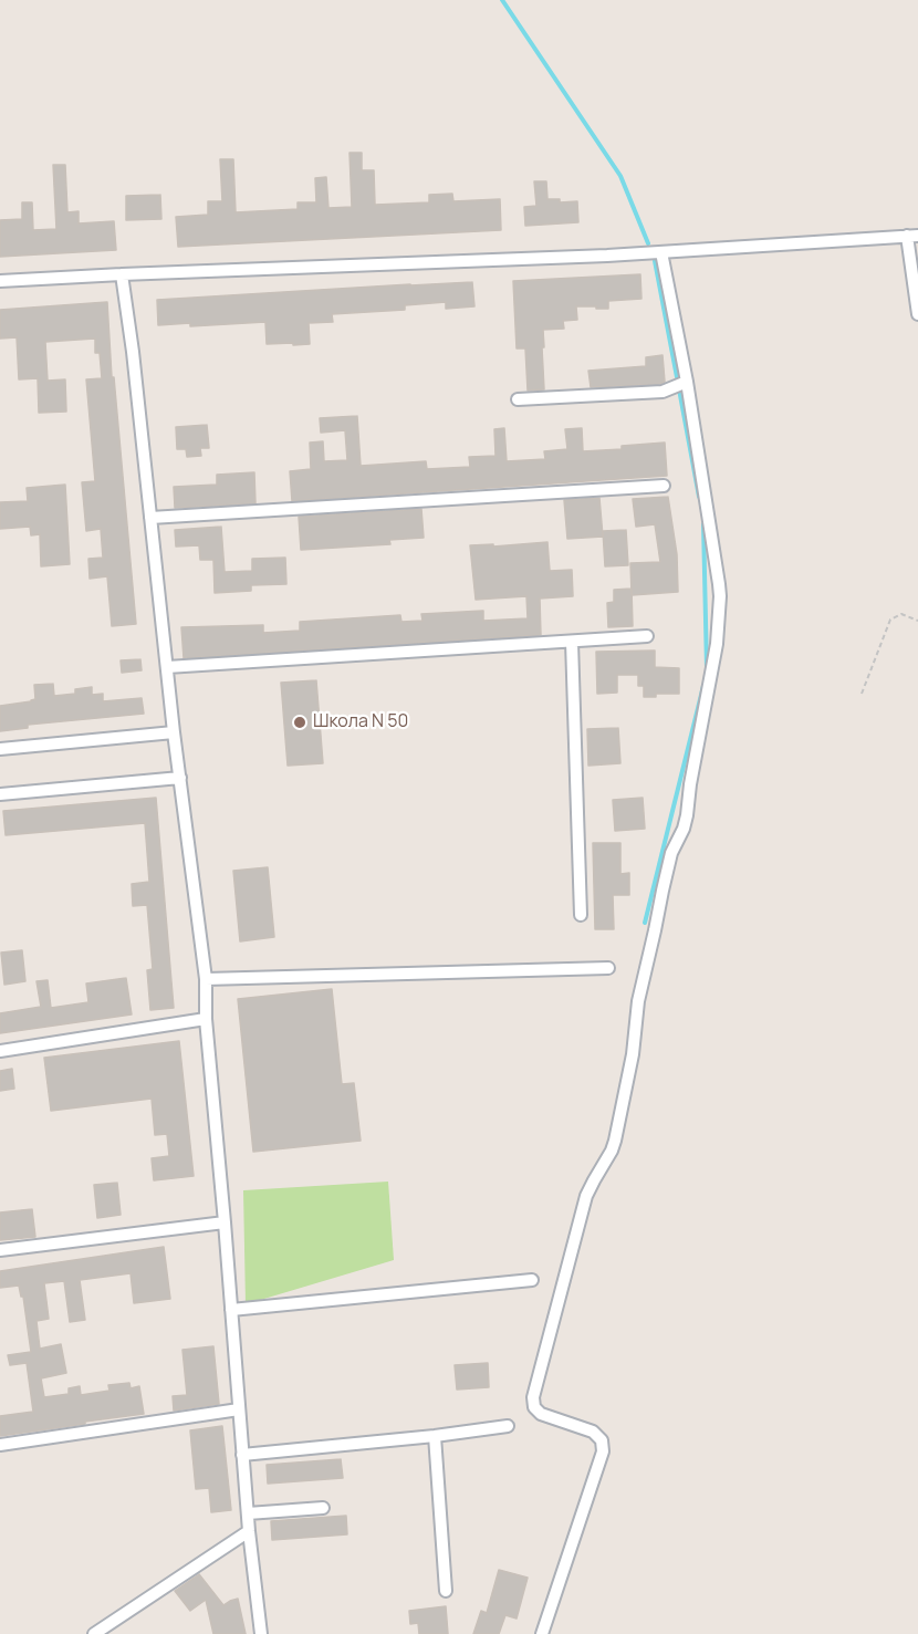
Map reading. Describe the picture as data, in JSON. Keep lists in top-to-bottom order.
{
  "places": ["Школа N 50"]
}
